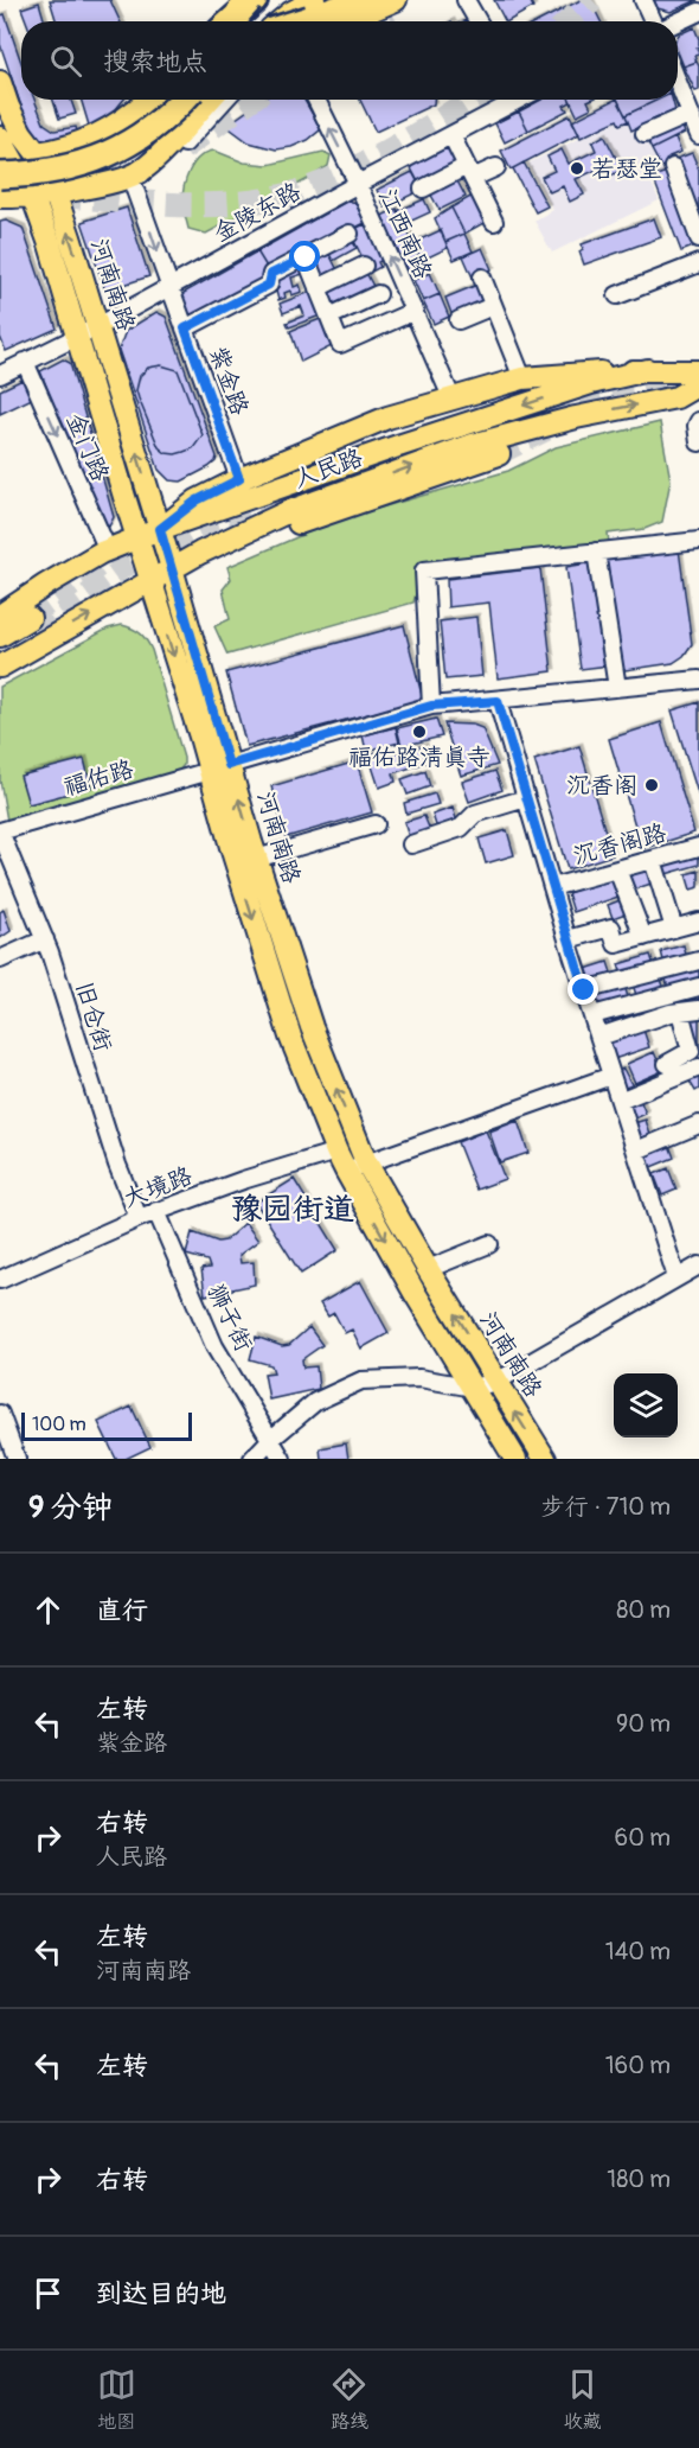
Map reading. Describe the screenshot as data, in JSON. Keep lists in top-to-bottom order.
{
  "streets": {
    "main road": ["河南南路", "人民路"],
    "street": [
      "金陵东路",
      "江西南路",
      "紫金路",
      "金门路",
      "福佑路",
      "沉香阁路",
      "旧仓街",
      "大境路",
      "狮子街"
    ]
  },
  "crossings": [
    ["金陵东路", "江西南路"],
    ["金陵东路", "河南南路"],
    ["金陵东路", "紫金路"],
    ["金陵东路", "金门路"],
    ["江西南路", "人民路"],
    ["河南南路", "人民路"],
    ["河南南路", "福佑路"],
    ["河南南路", "大境路"],
    ["紫金路", "人民路"],
    ["金门路", "人民路"],
    ["福佑路", "旧仓街"],
    ["旧仓街", "大境路"],
    ["大境路", "狮子街"]
  ],
  "one_way": ["紫金路", "金门路"],
  "districts": ["豫园街道"],
  "places": ["若瑟堂", "福佑路清真寺", "沉香阁"],
  "scale_bar": "100 m",
  "page": {
    "search": "搜索地点",
    "scale": "100 m",
    "heading": ["9 分钟", "步行 · 710 m"],
    "list": [
      ["直行", "80 m"],
      ["左转", "紫金路", "90 m"],
      ["右转", "人民路", "60 m"],
      ["左转", "河南南路", "140 m"],
      ["左转", "160 m"],
      ["右转", "180 m"],
      "到达目的地"
    ],
    "nav": ["地图", "路线", "收藏"]
  }
}
